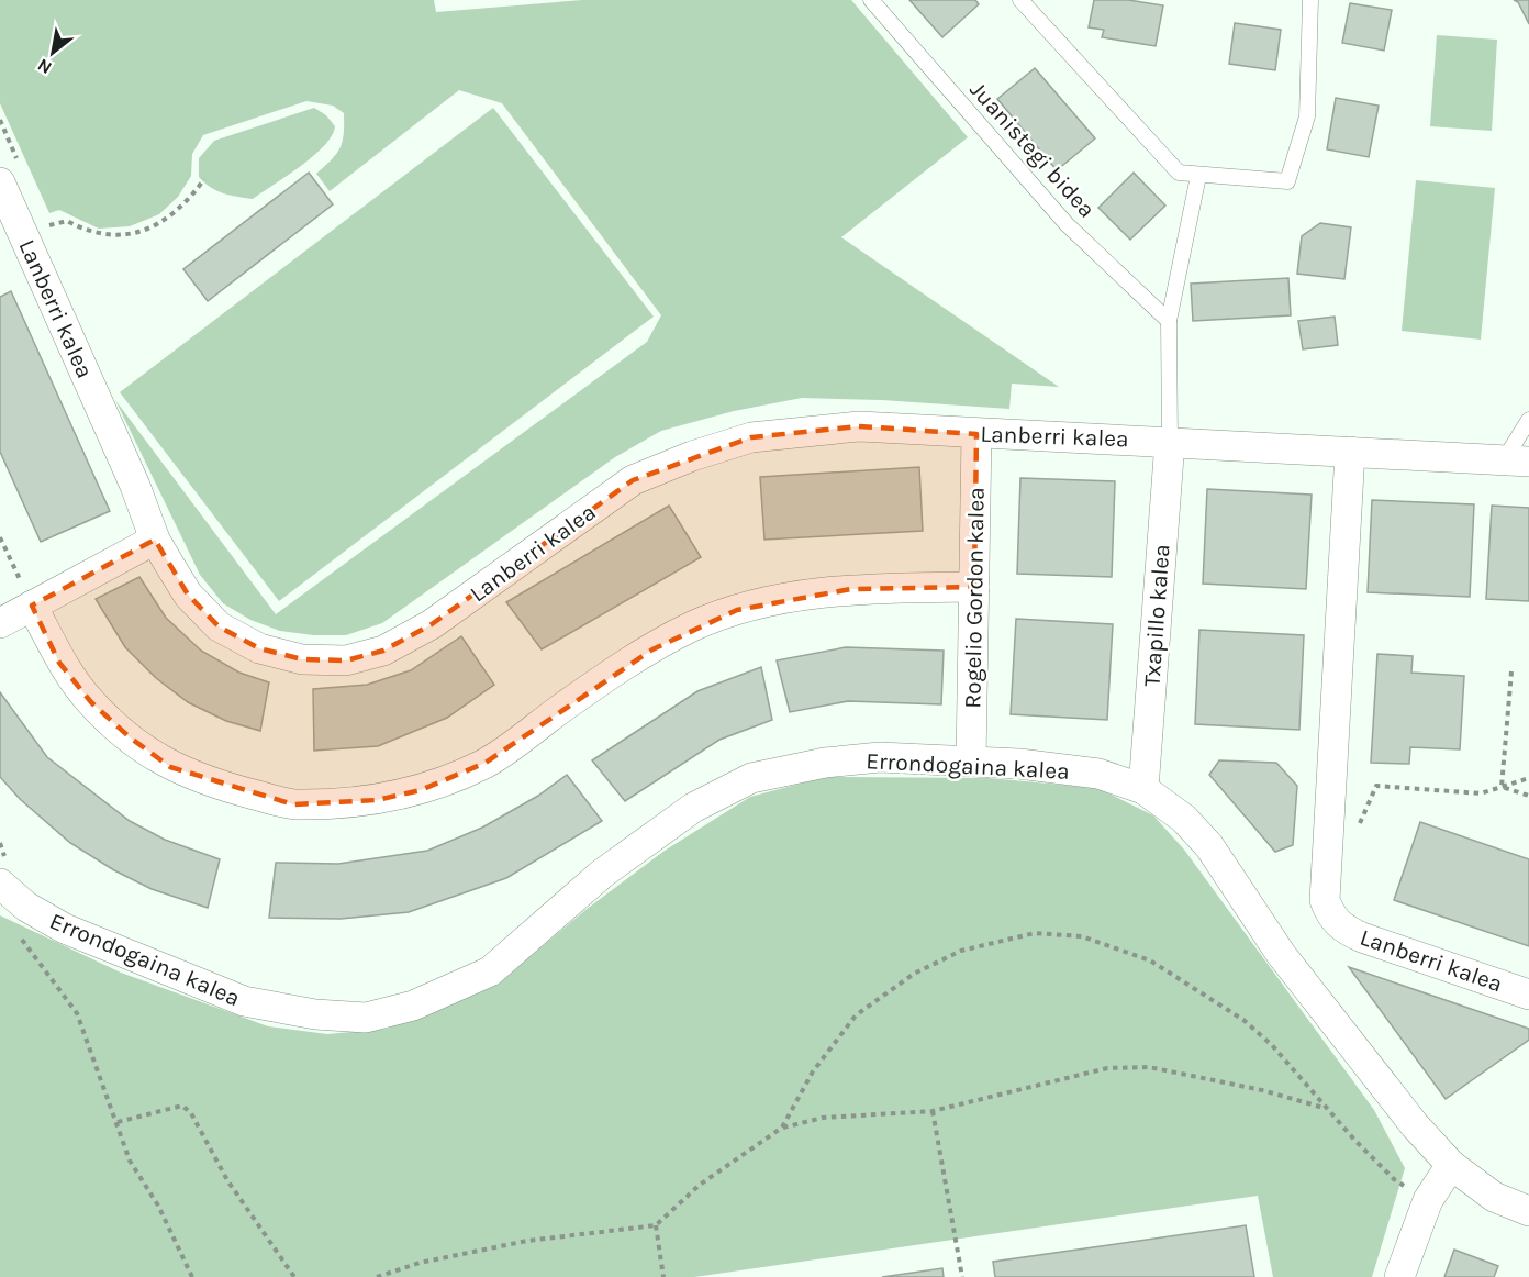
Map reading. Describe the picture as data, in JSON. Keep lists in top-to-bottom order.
{
  "streets": {
    "street": [
      "Lanberri kalea",
      "Rogelio Gordon kalea",
      "Txapillo kalea",
      "Errondogaina kalea"
    ],
    "lane": ["Juanistegi bidea"]
  },
  "crossings": [
    ["Lanberri kalea", "Rogelio Gordon kalea"],
    ["Lanberri kalea", "Txapillo kalea"],
    ["Rogelio Gordon kalea", "Errondogaina kalea"],
    ["Txapillo kalea", "Errondogaina kalea"]
  ],
  "north": "bottom left"
}
